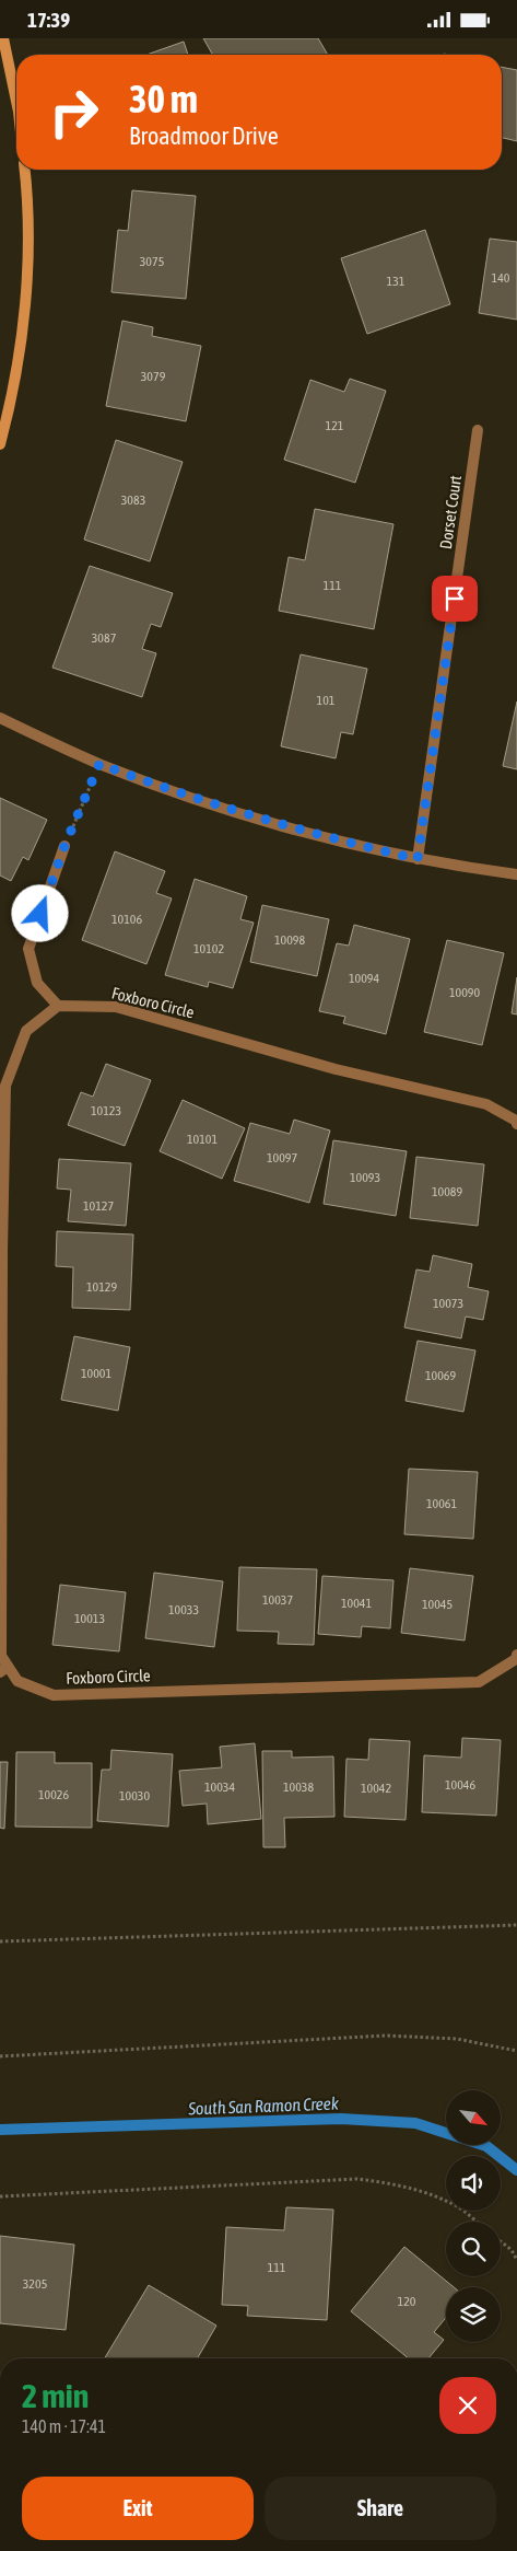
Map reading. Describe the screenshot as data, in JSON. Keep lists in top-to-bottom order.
{
  "streets": {
    "street": ["Dorset Court", "Foxboro Circle"]
  },
  "water": ["South San Ramon Creek"],
  "house_numbers": [
    "3075",
    "140",
    "131",
    "3079",
    "121",
    "3083",
    "111",
    "3087",
    "101",
    "10106",
    "10098",
    "10102",
    "10094",
    "10090",
    "10123",
    "10101",
    "10097",
    "10093",
    "10089",
    "10127",
    "10129",
    "10073",
    "10001",
    "10069",
    "10061",
    "10037",
    "10041",
    "10045",
    "10033",
    "10013",
    "10046",
    "10034",
    "10038",
    "10042",
    "10026",
    "10030",
    "111",
    "3205",
    "120"
  ],
  "north": "bottom right",
  "page": {
    "status": "17:39",
    "turn": ["30 m", "Broadmoor Drive"],
    "heading": ["2 min", "140 m · 17:41"],
    "buttons": ["Exit", "Share"]
  }
}
